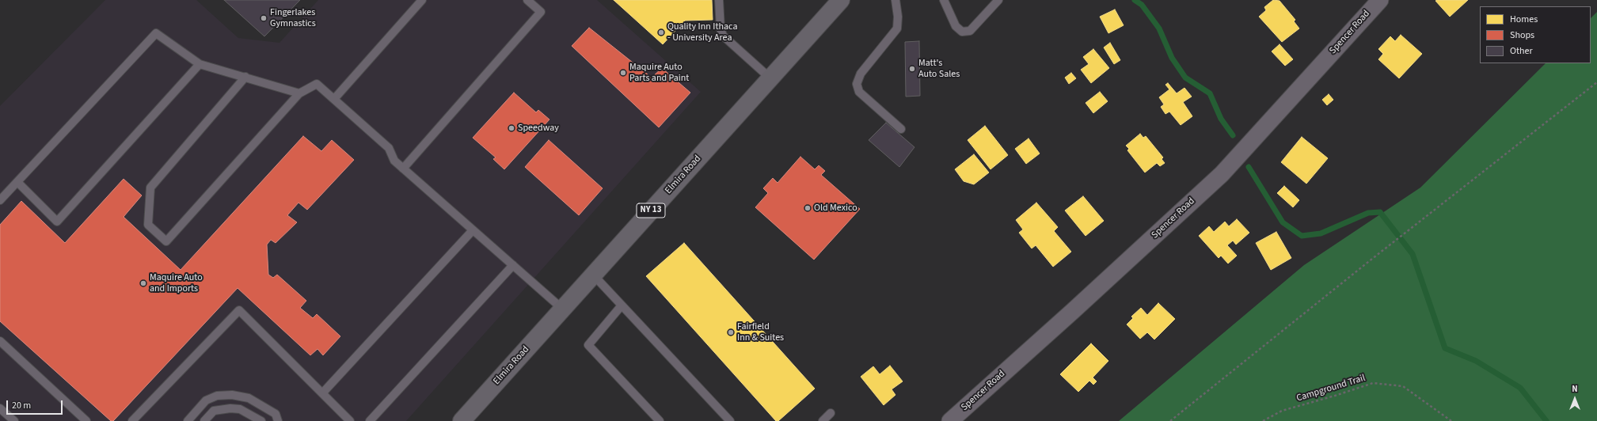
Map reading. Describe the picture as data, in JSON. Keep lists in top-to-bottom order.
{
  "streets": {
    "highway": ["Elmira Road", "NY 13"],
    "street": ["Spencer Road"],
    "path": ["Campground Trail"]
  },
  "places": [
    "Fingerlakes Gymnastics",
    "Quality Inn Ithaca - University Area",
    "Matt's Auto Sales",
    "Maquire Auto Parts and Paint",
    "Speedway",
    "Old Mexico",
    "Maquire Auto and Imports",
    "Fairfield Inn & Suites"
  ],
  "legend": ["Homes", "Shops", "Other"],
  "scale_bar": "20 m",
  "north": "top"
}
